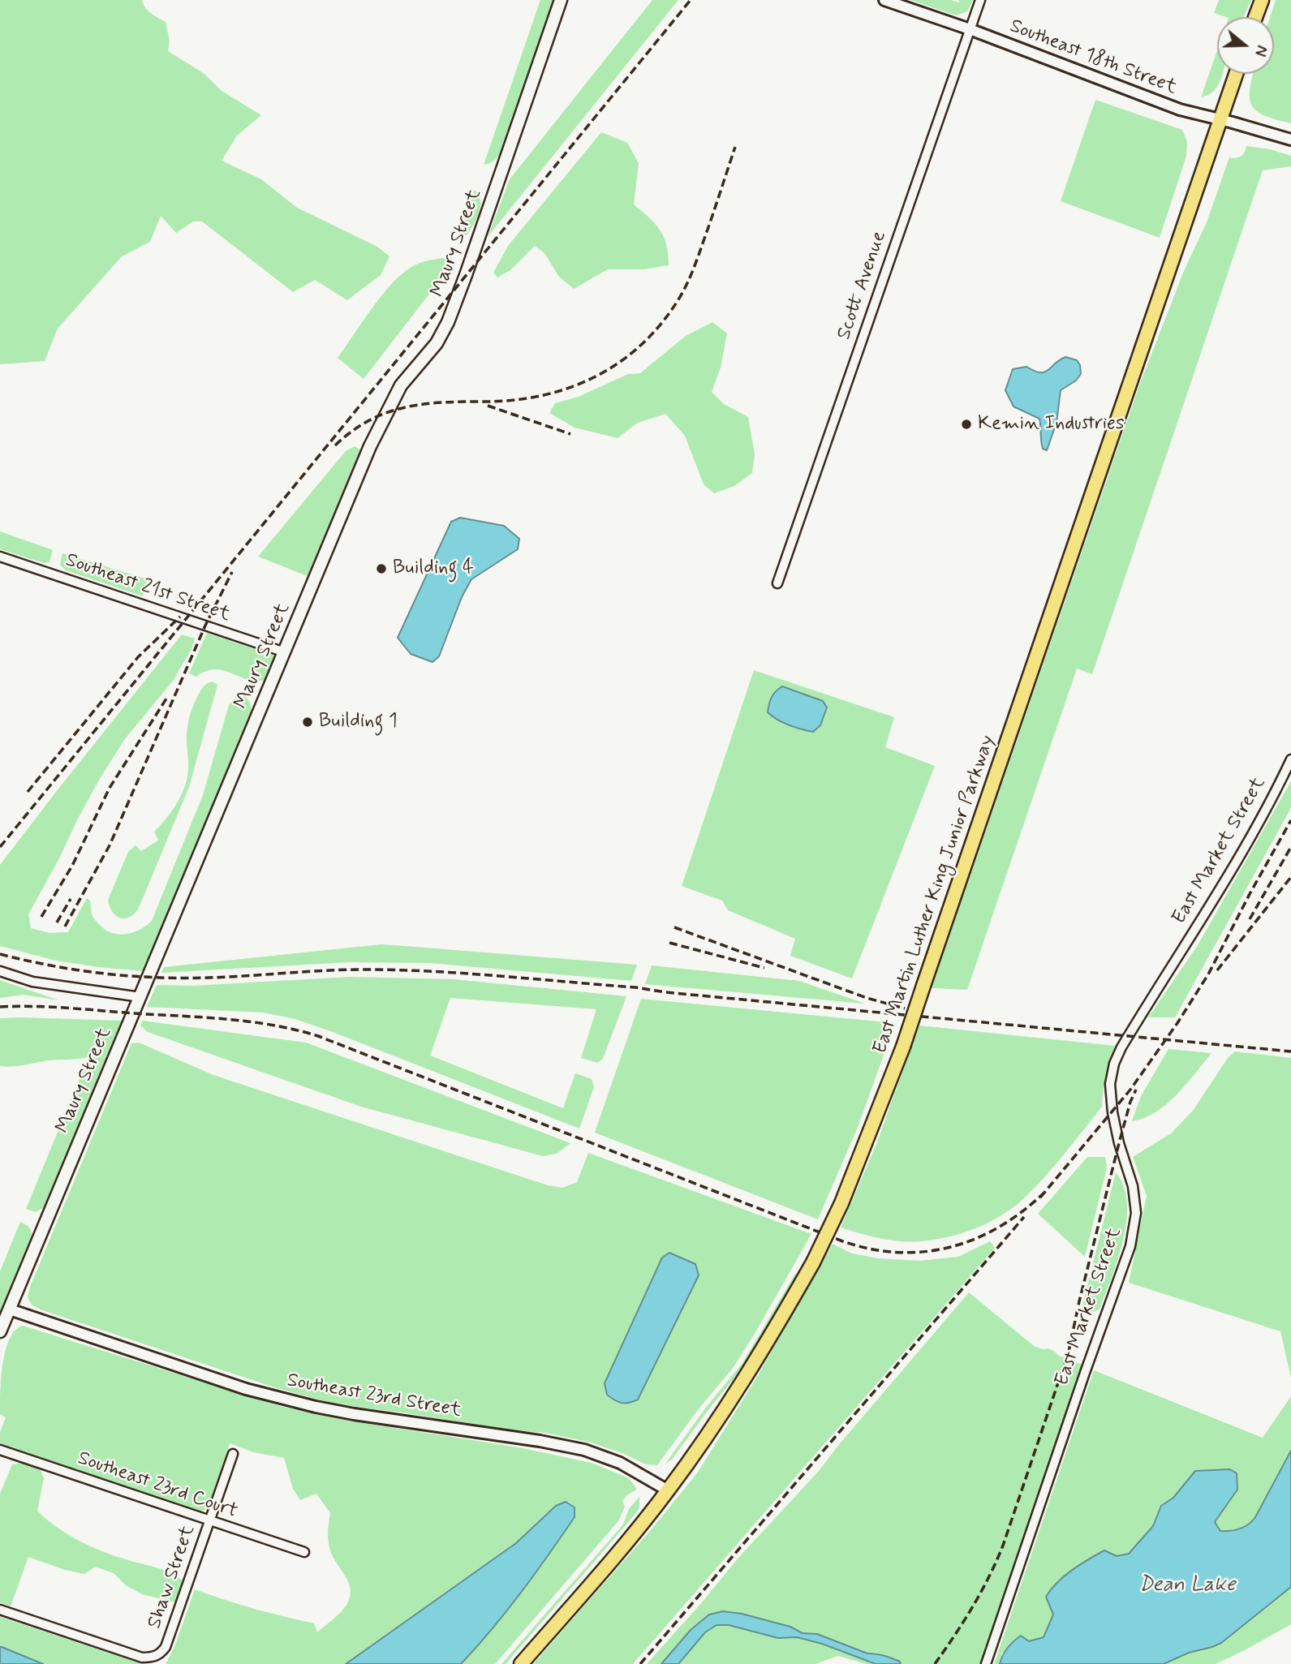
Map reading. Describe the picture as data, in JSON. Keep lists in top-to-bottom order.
{
  "streets": {
    "main road": ["Maury Street", "East Martin Luther King Junior Parkway"],
    "street": [
      "Southeast 18th Street",
      "Scott Avenue",
      "Southeast 21st Street",
      "East Market Street",
      "Southeast 23rd Street",
      "Southeast 23rd Court",
      "Shaw Street"
    ]
  },
  "crossings": [
    ["Southeast 18th Street", "Scott Avenue"],
    ["Southeast 18th Street", "East Martin Luther King Junior Parkway"],
    ["Maury Street", "Southeast 21st Street"],
    ["Maury Street", "Southeast 23rd Street"],
    ["East Martin Luther King Junior Parkway", "Southeast 23rd Street"],
    ["Southeast 23rd Court", "Shaw Street"]
  ],
  "water": ["Dean Lake"],
  "places": ["Kemin Industries", "Building 4", "Building 1"],
  "north": "right"
}
